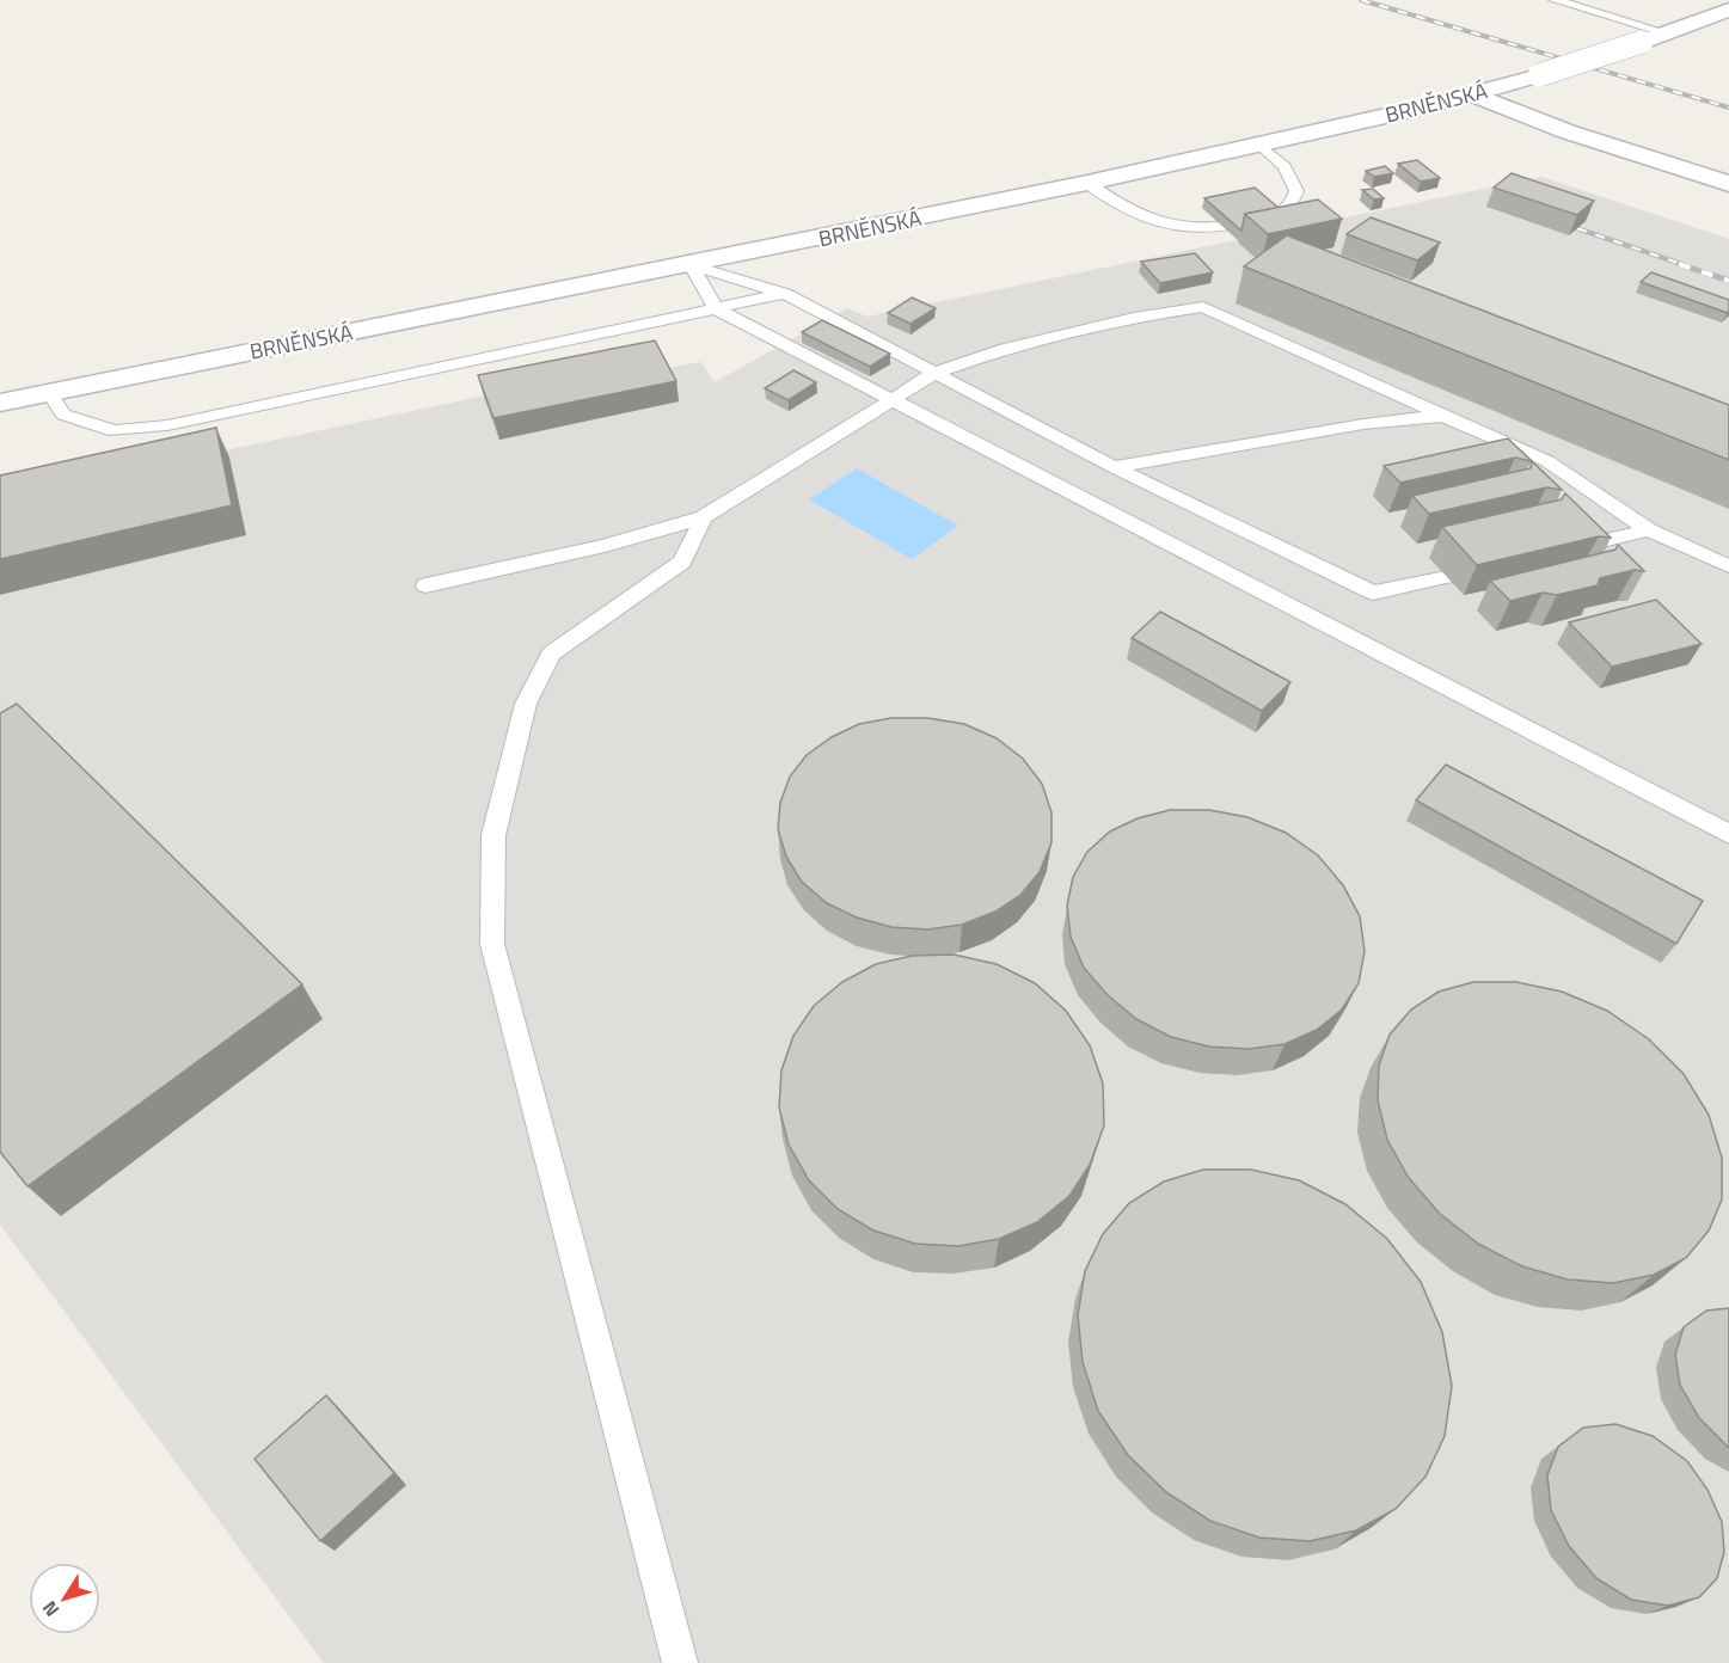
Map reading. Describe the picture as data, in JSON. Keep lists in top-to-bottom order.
{
  "streets": {
    "street": ["BRNĚNSKÁ"]
  },
  "north": "bottom left"
}
